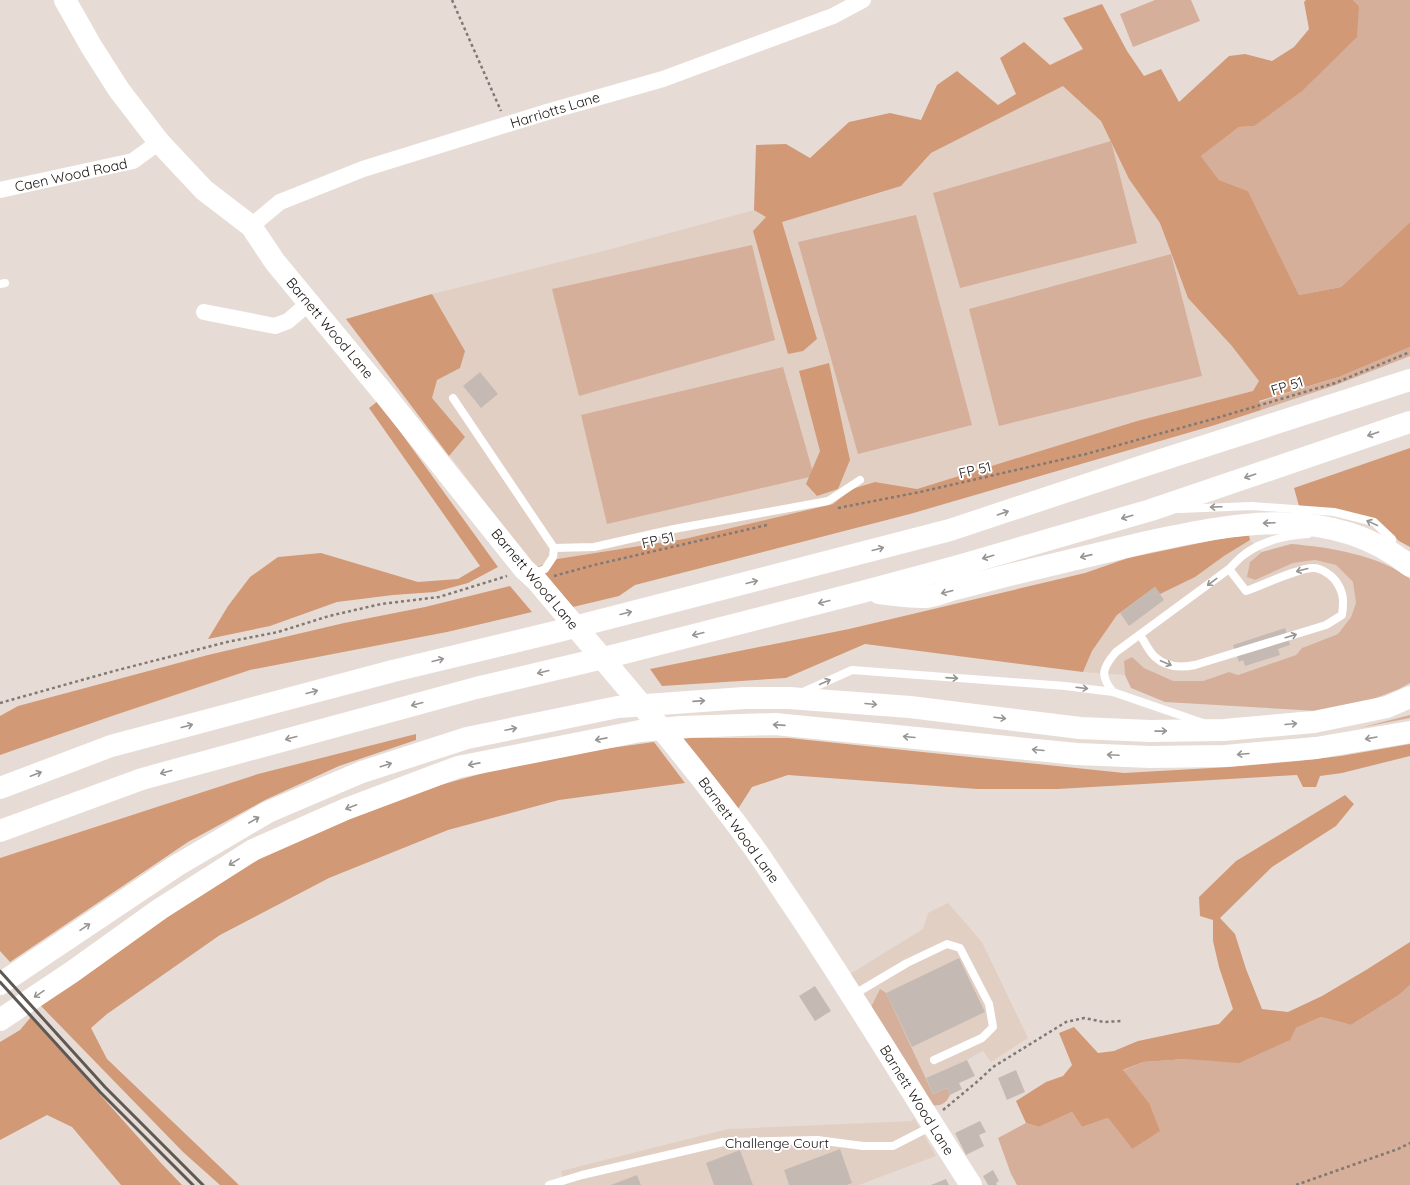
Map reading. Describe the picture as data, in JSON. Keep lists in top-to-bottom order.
{
  "streets": {
    "main road": ["Barnett Wood Lane"],
    "street": ["Harriotts Lane", "Caen Wood Road"],
    "lane": ["Challenge Court"],
    "path": ["FP 51"]
  },
  "crossings": [
    ["Harriotts Lane", "Barnett Wood Lane"],
    ["Caen Wood Road", "Barnett Wood Lane"],
    ["Barnett Wood Lane", "FP 51"],
    ["Barnett Wood Lane", "Challenge Court"]
  ]
}
